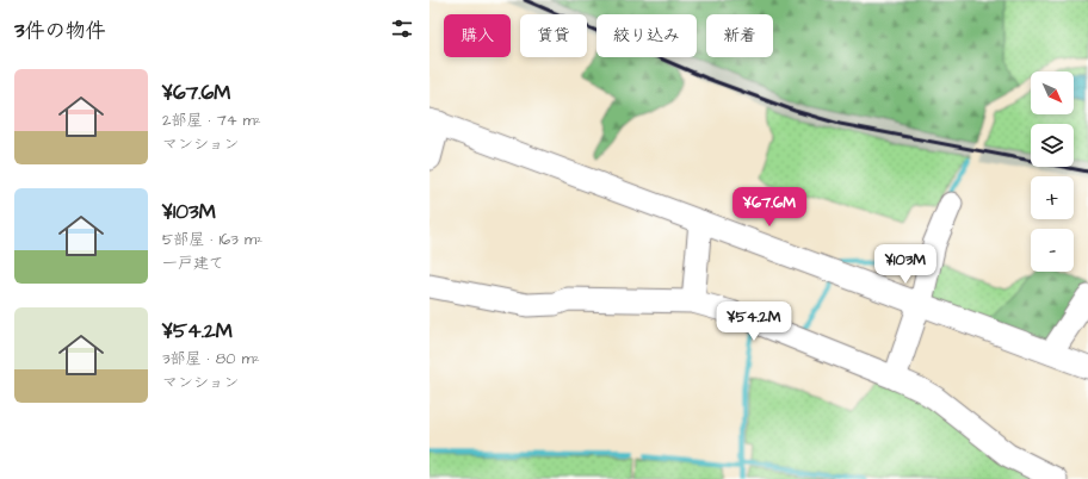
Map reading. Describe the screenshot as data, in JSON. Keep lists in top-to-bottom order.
{
  "north": "bottom right",
  "page": {
    "heading": "3件の物件",
    "chip": [
      "購入",
      "賃貸",
      "絞り込み",
      "新着"
    ],
    "list": [
      {
        "name": "¥67.6M",
        "note": "2部屋 · 74 m² · マンション"
      },
      {
        "name": "¥103M",
        "note": "5部屋 · 163 m² · 一戸建て"
      },
      {
        "name": "¥54.2M",
        "note": "3部屋 · 80 m² · マンション"
      }
    ],
    "map_buttons": ["+", "−"],
    "price": ["¥67.6M", "¥103M", "¥54.2M"]
  }
}
